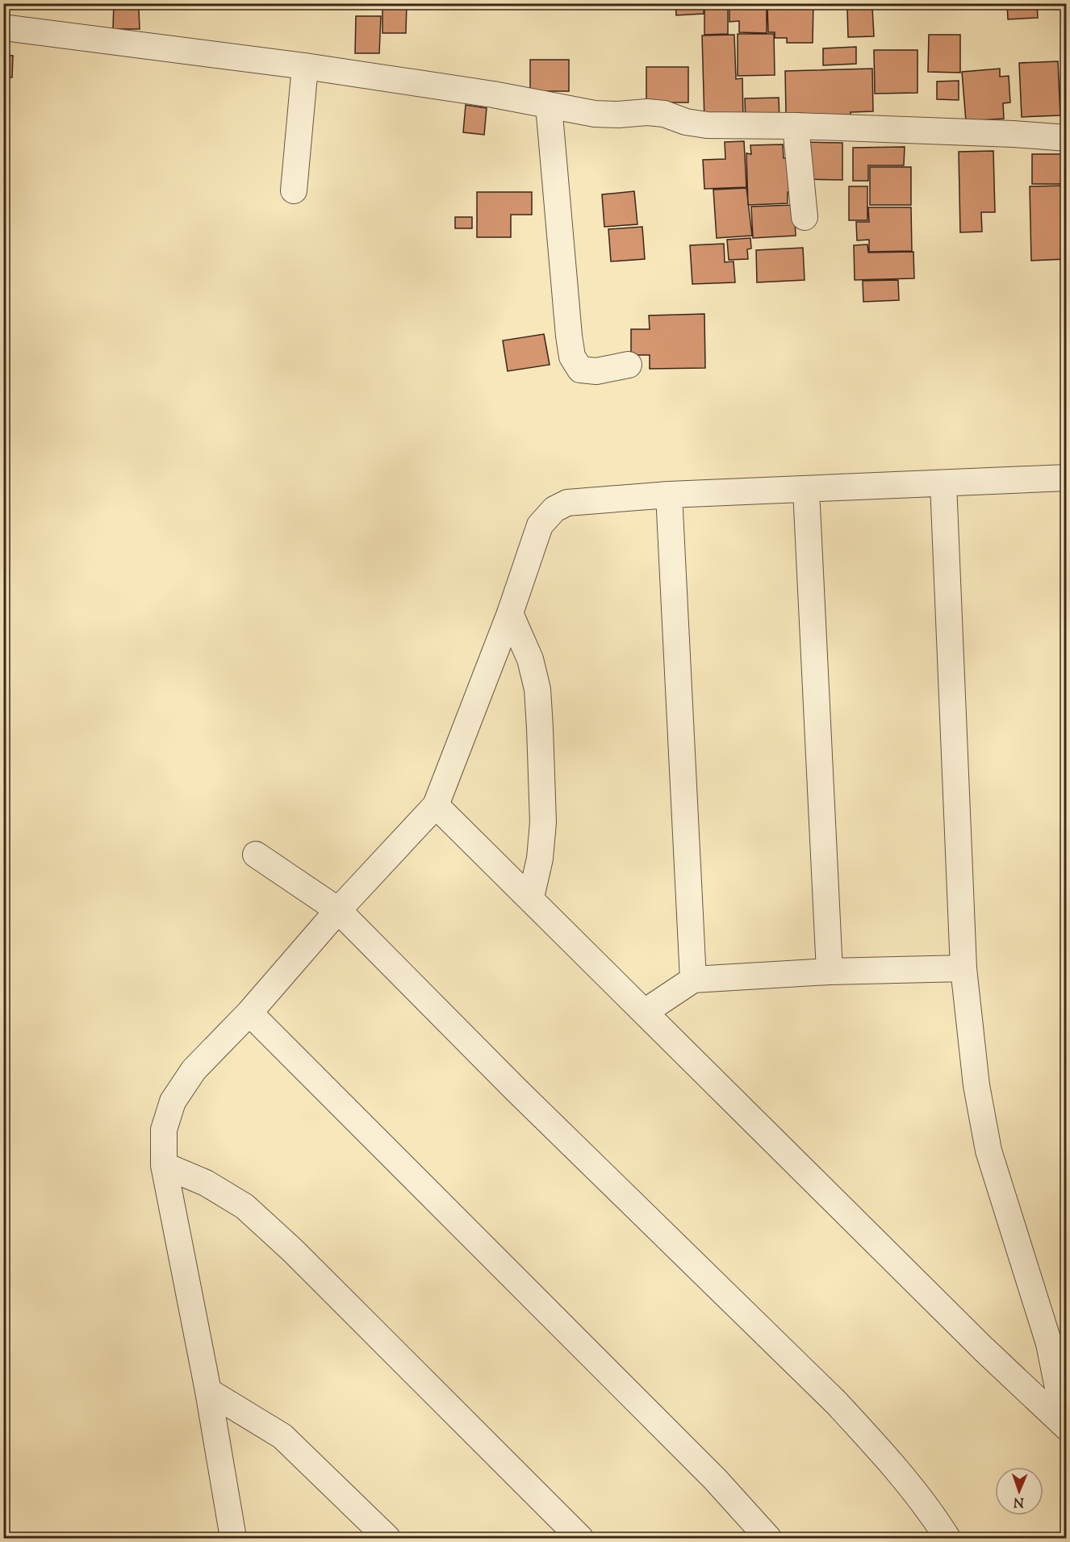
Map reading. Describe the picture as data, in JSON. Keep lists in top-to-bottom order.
{
  "north": "bottom"
}
